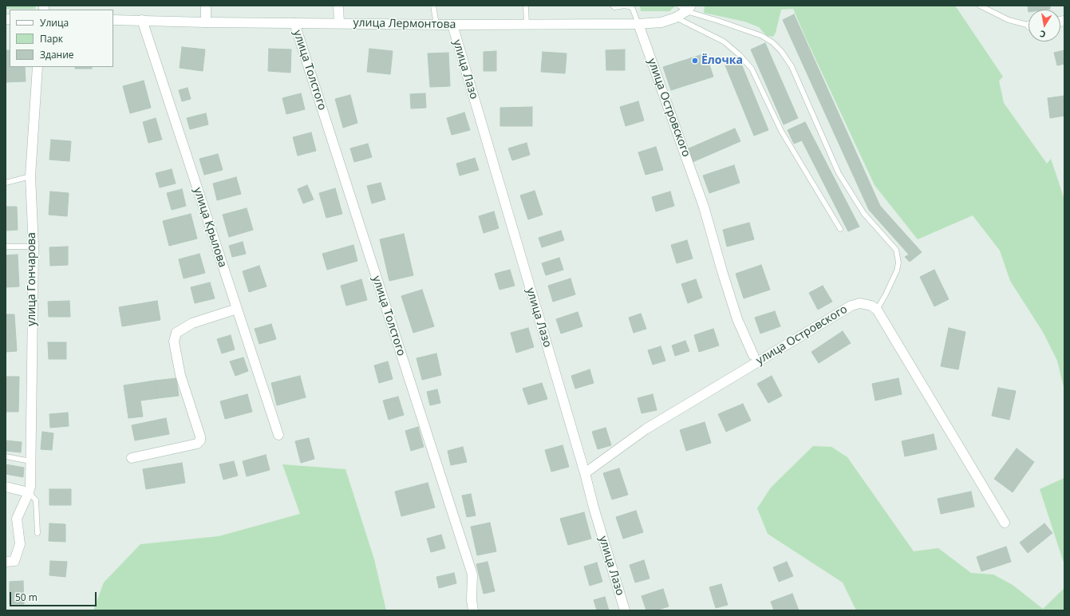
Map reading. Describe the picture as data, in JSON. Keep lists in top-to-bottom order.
{
  "streets": {
    "street": [
      "улица Лермонтова",
      "улица Лазо",
      "улица Толстого",
      "улица Островского",
      "улица Крылова",
      "улица Гончарова"
    ]
  },
  "crossings": [
    ["улица Лермонтова", "улица Лазо"],
    ["улица Лермонтова", "улица Толстого"],
    ["улица Лермонтова", "улица Островского"],
    ["улица Лермонтова", "улица Крылова"],
    ["улица Лазо", "улица Островского"]
  ],
  "places": ["Ёлочка"],
  "legend": ["Улица", "Парк", "Здание"],
  "scale_bar": "50 m",
  "north": "bottom"
}
